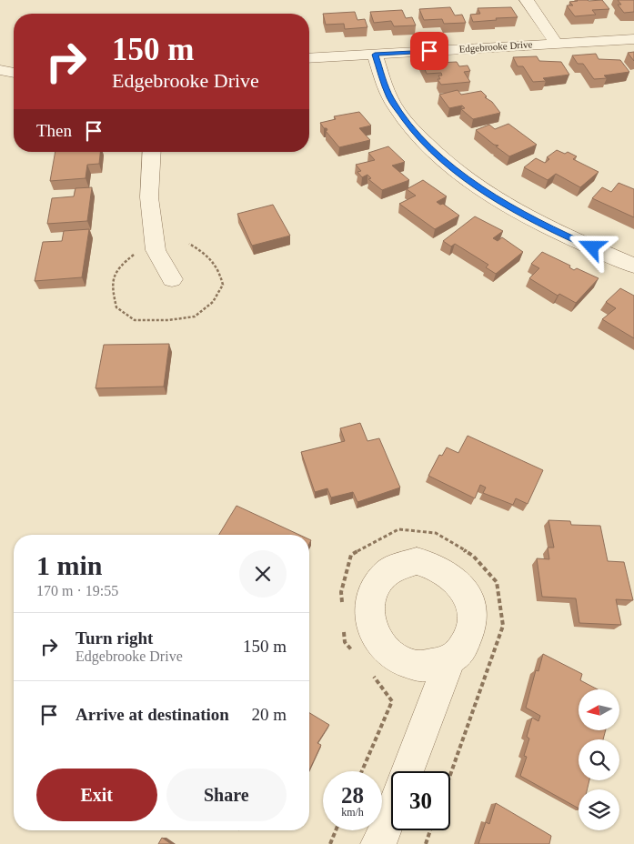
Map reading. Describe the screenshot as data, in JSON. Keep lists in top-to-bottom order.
{
  "streets": {
    "street": ["Edgebrooke Drive"]
  },
  "north": "left",
  "page": {
    "turn": ["150 m", "Edgebrooke Drive"],
    "then": "Then",
    "heading": ["1 min", "170 m · 19:55"],
    "list": [
      {
        "name": "Turn right",
        "note": "Edgebrooke Drive",
        "value": "150 m"
      },
      {
        "name": "Arrive at destination",
        "value": "20 m"
      }
    ],
    "buttons": ["Exit", "Share"],
    "speed": "28 km/h",
    "limit": "30"
  }
}
